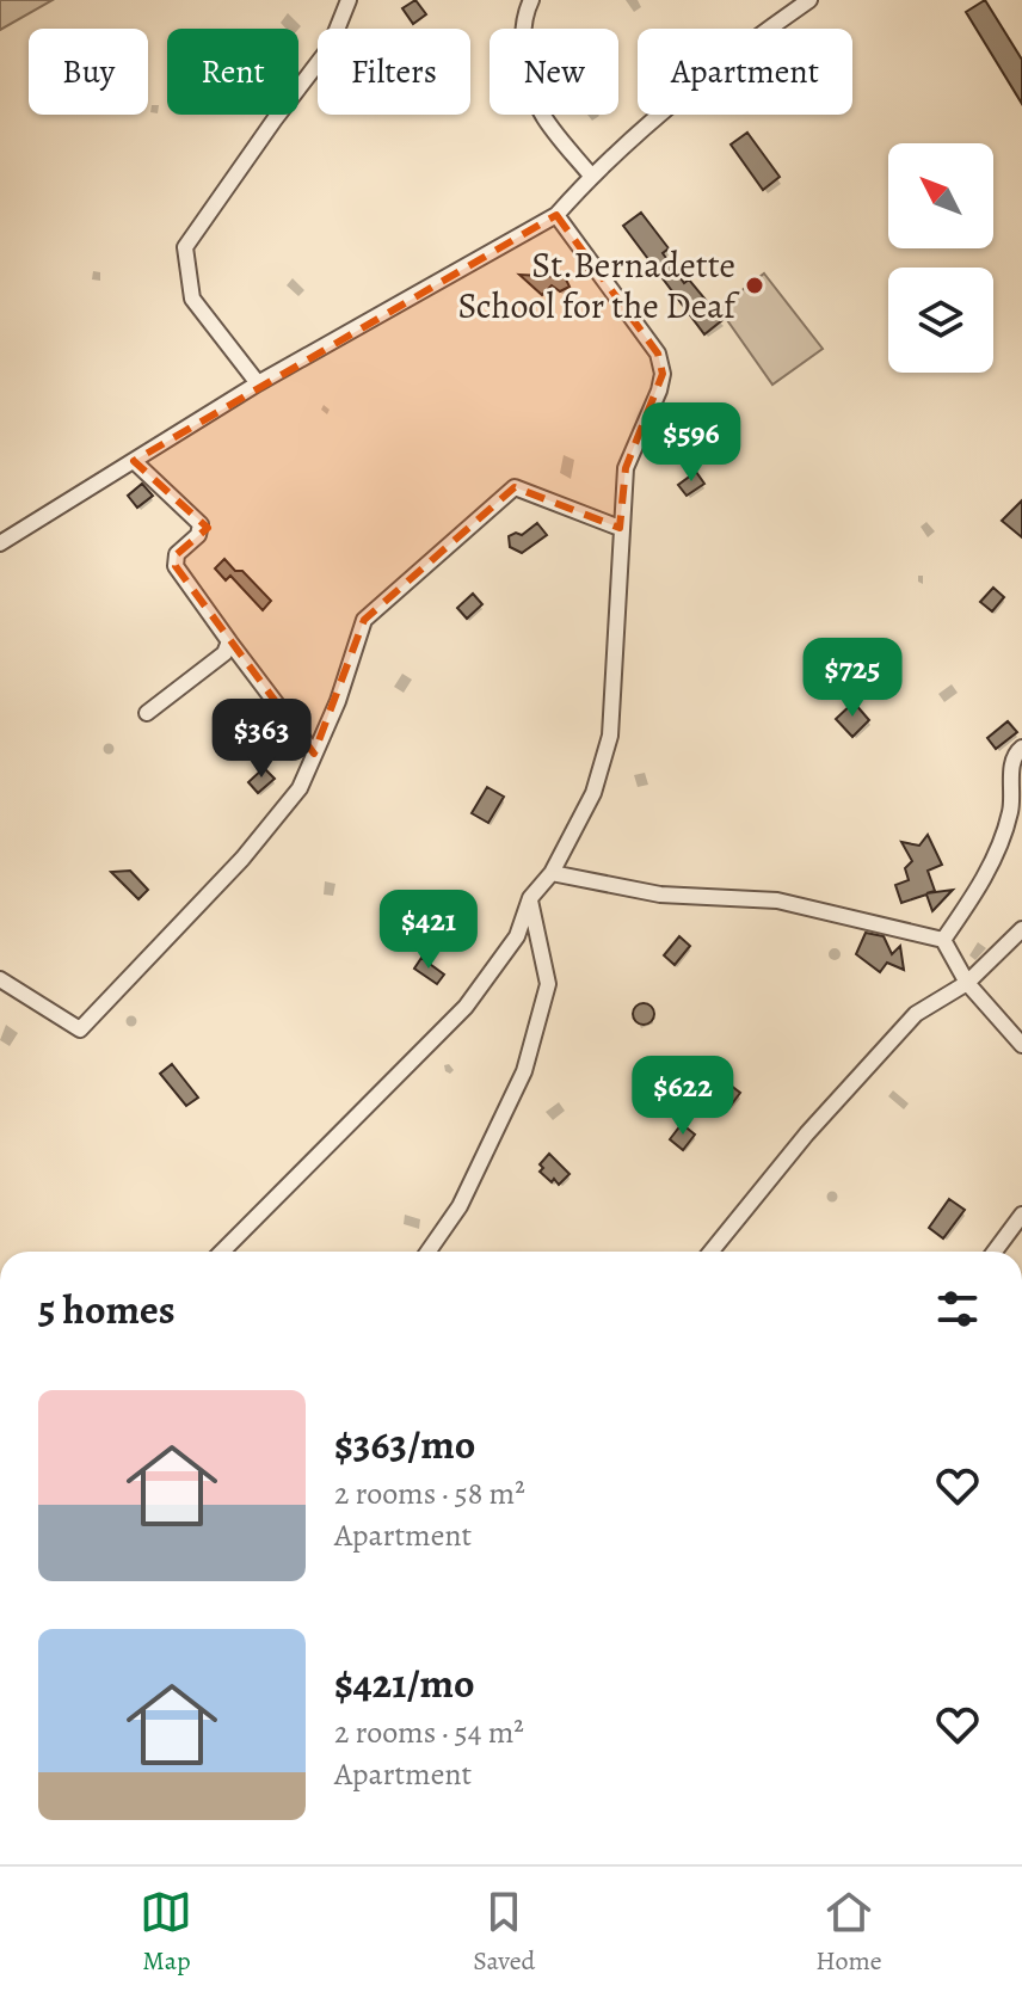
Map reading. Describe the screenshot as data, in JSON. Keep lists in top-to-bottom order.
{
  "places": ["St.Bernadette School for the Deaf"],
  "north": "top left",
  "page": {
    "chip": [
      "Buy",
      "Rent",
      "Filters",
      "New",
      "Apartment"
    ],
    "price": [
      "$596",
      "$725",
      "$363",
      "$421",
      "$622"
    ],
    "heading": "5 homes",
    "list": [
      {
        "name": "$363/mo",
        "note": "2 rooms · 58 m² · Apartment"
      },
      {
        "name": "$421/mo",
        "note": "2 rooms · 54 m² · Apartment"
      }
    ],
    "tabs": ["Map", "Saved", "Home"]
  }
}
